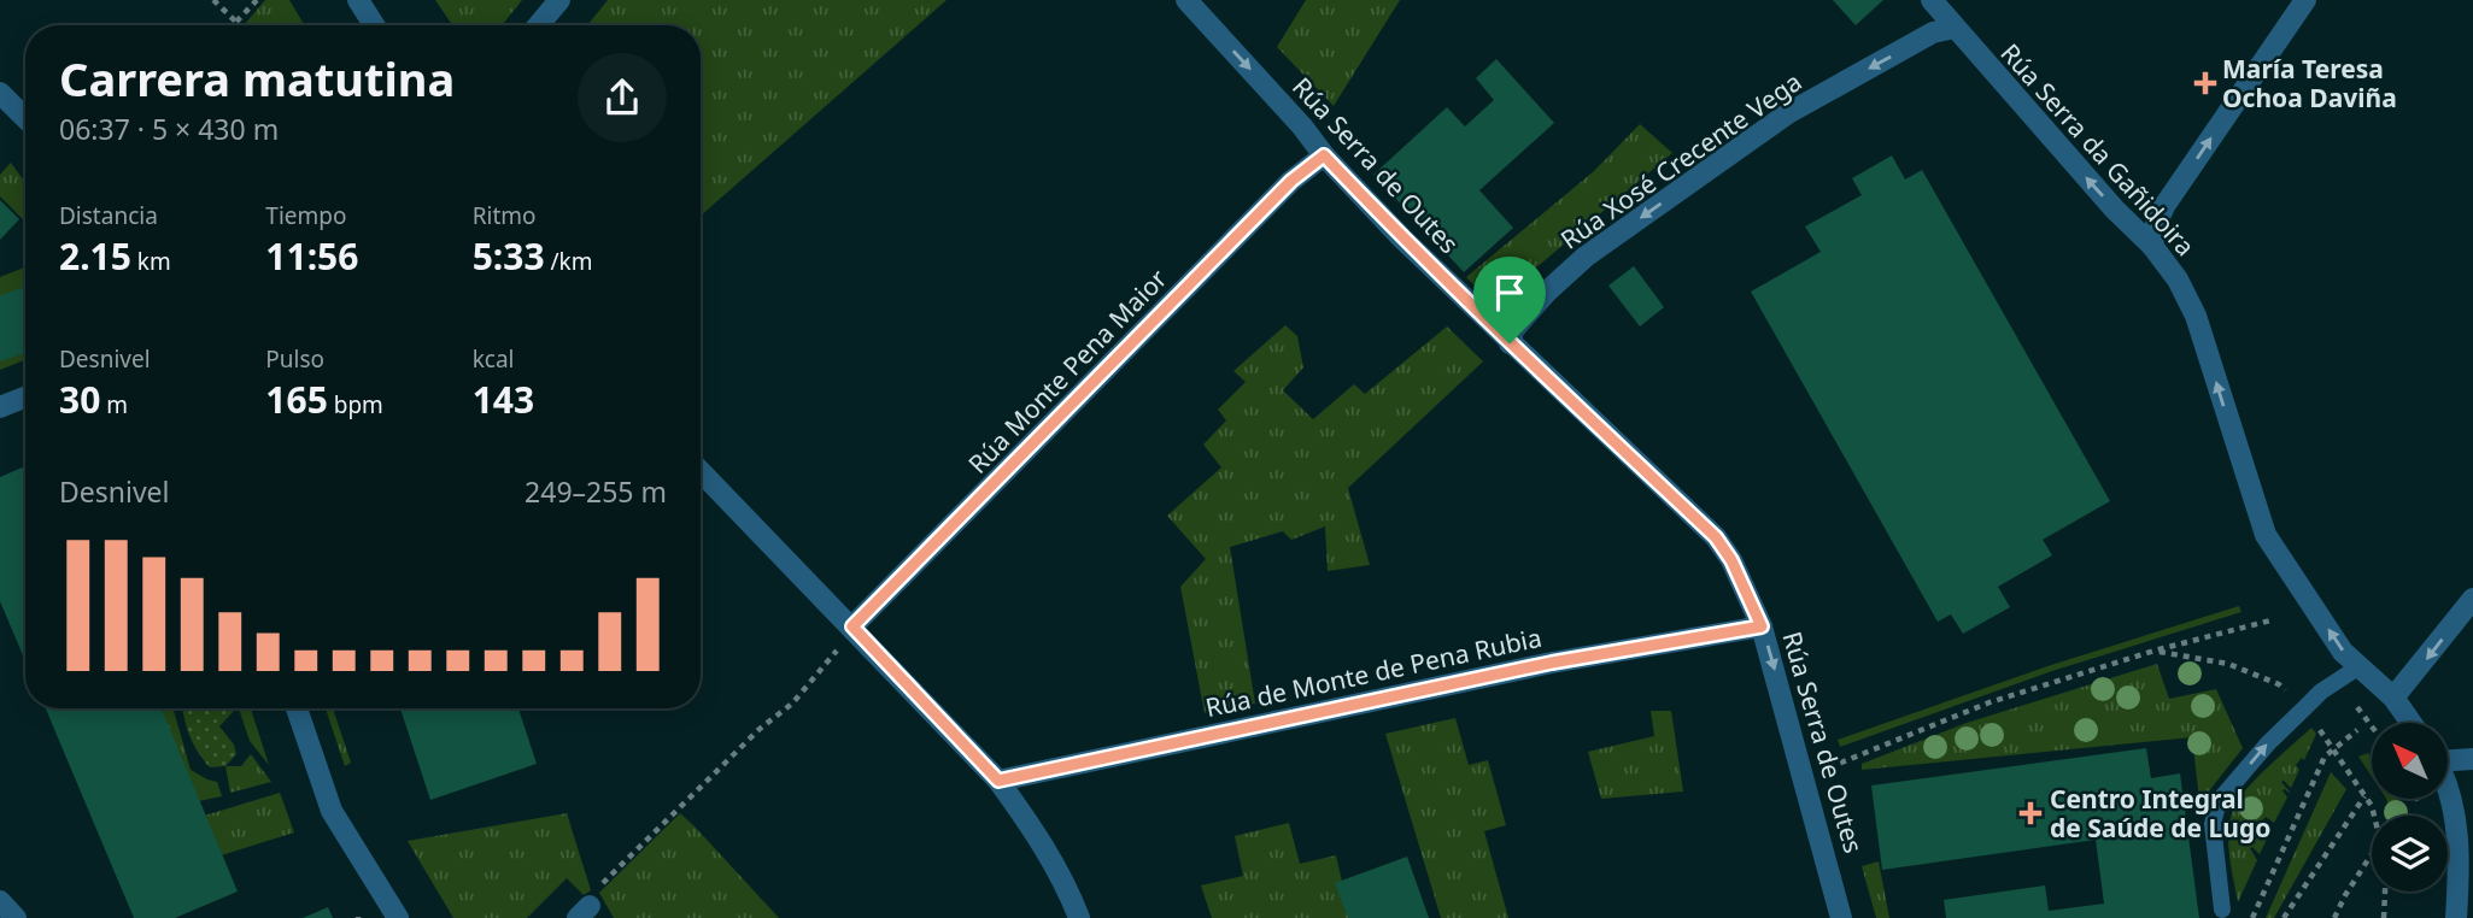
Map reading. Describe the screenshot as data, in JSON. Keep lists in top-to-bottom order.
{
  "streets": {
    "street": [
      "Rúa Serra da Gañidoira",
      "Rúa Xosé Crecente Vega",
      "Rúa Serra de Outes",
      "Rúa Monte Pena Maior",
      "Rúa de Monte de Pena Rubia"
    ]
  },
  "crossings": [
    ["Rúa Serra da Gañidoira", "Rúa Xosé Crecente Vega"],
    ["Rúa Xosé Crecente Vega", "Rúa Serra de Outes"],
    ["Rúa Serra de Outes", "Rúa Monte Pena Maior"],
    ["Rúa Serra de Outes", "Rúa de Monte de Pena Rubia"]
  ],
  "one_way": ["Rúa Serra da Gañidoira", "Rúa Xosé Crecente Vega", "Rúa Serra de Outes"],
  "places": {
    "health": ["María Teresa Ochoa Daviña", "Centro Integral de Saúde de Lugo"]
  },
  "north": "top left",
  "page": {
    "heading": ["Carrera matutina", "06:37 · 5 × 430 m"],
    "stats": [
      ["Distancia", "2.15 km"],
      ["Tiempo", "11:56"],
      ["Ritmo", "5:33 /km"],
      ["Desnivel", "30 m"],
      ["Pulso", "165 bpm"],
      ["kcal", "143"]
    ],
    "chart": ["Desnivel", "249–255 m"]
  }
}
